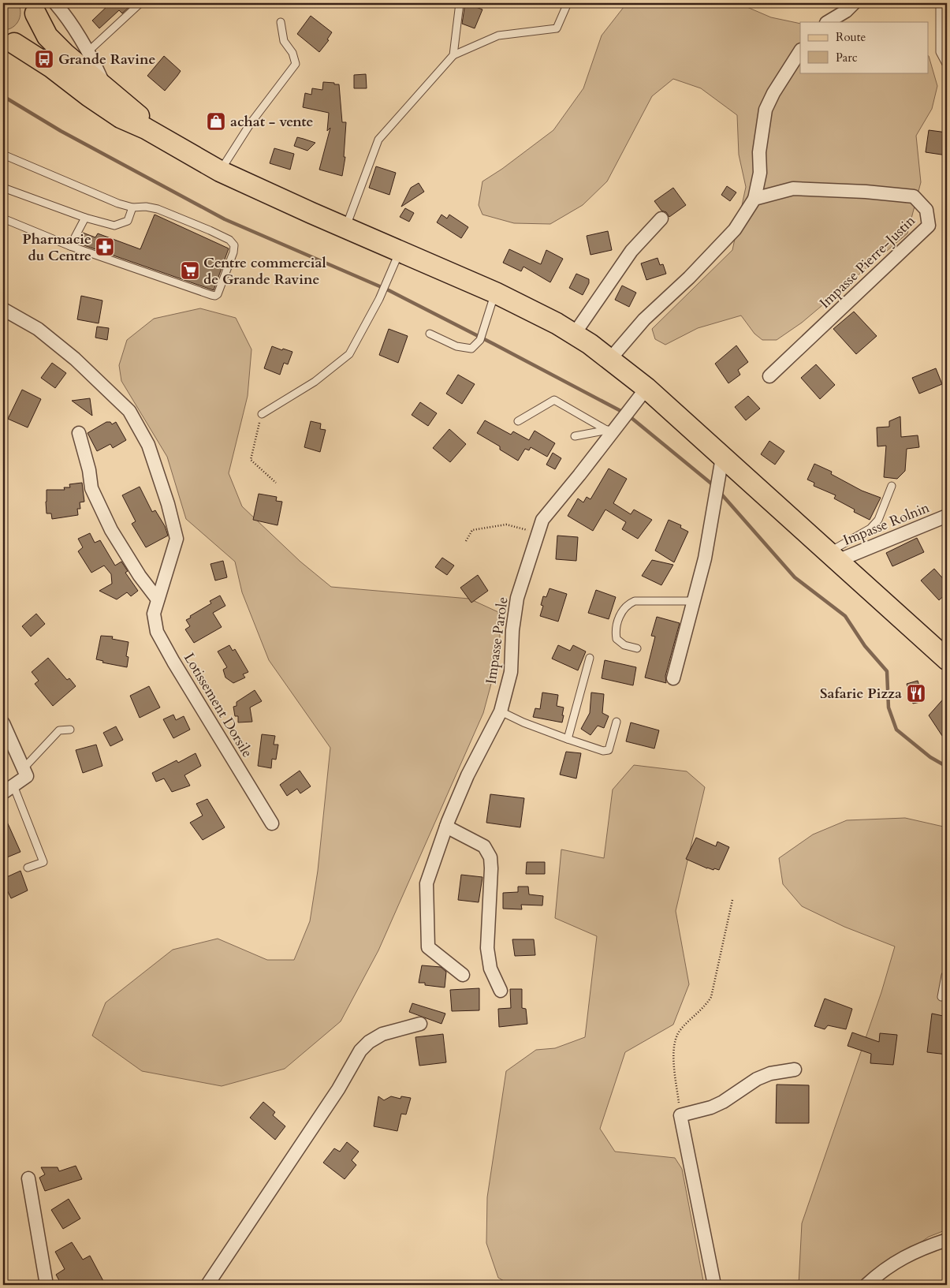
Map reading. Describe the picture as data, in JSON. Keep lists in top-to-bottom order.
{
  "streets": {
    "street": [
      "Impasse Pierre-Justin",
      "Impasse Rolnin",
      "Impasse Parole",
      "Lotissement Dorsile"
    ]
  },
  "places": {
    "bus stop": ["Grande Ravine"],
    "shop": ["achat - vente"],
    "pharmacy": ["Pharmacie du Centre"],
    "supermarket": ["Centre commercial de Grande Ravine"],
    "restaurant": ["Safarie Pizza"]
  },
  "legend": ["Route", "Parc"]
}
